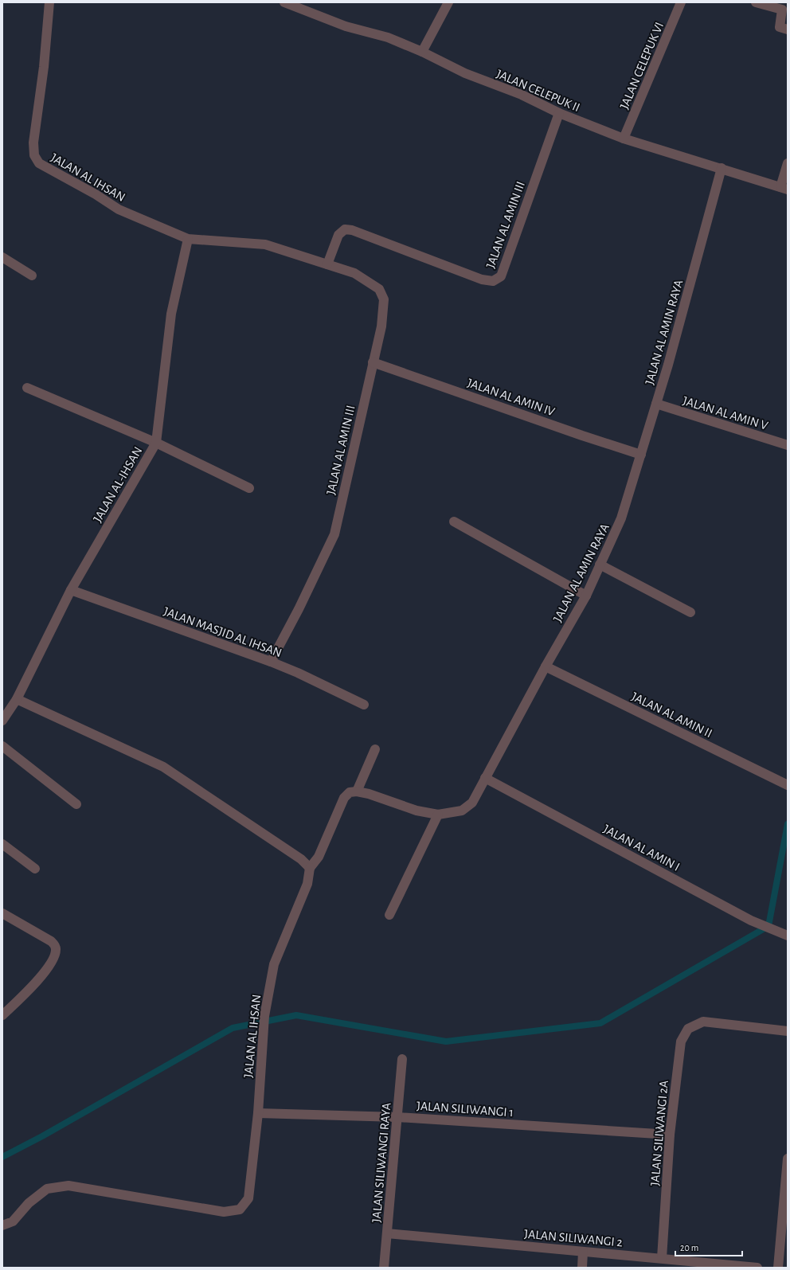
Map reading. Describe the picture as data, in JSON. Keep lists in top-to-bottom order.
{
  "streets": {
    "street": [
      "JALAN CELEPUK VI",
      "JALAN CELEPUK II",
      "JALAN AL IHSAN",
      "JALAN AL AMIN III",
      "JALAN AL AMIN RAYA",
      "JALAN AL AMIN IV",
      "JALAN AL AMIN V",
      "JALAN AL-IHSAN",
      "JALAN MASJID AL IHSAN",
      "JALAN AL AMIN II",
      "JALAN AL AMIN I",
      "JALAN SILIWANGI 1",
      "JALAN SILIWANGI 2A",
      "JALAN SILIWANGI RAYA",
      "JALAN SILIWANGI 2"
    ]
  },
  "crossings": [
    ["JALAN CELEPUK VI", "JALAN CELEPUK II"],
    ["JALAN CELEPUK II", "JALAN AL AMIN III"],
    ["JALAN CELEPUK II", "JALAN AL AMIN RAYA"],
    ["JALAN AL IHSAN", "JALAN AL AMIN III"],
    ["JALAN AL IHSAN", "JALAN AL-IHSAN"],
    ["JALAN AL IHSAN", "JALAN SILIWANGI 1"],
    ["JALAN AL AMIN III", "JALAN AL AMIN IV"],
    ["JALAN AL AMIN III", "JALAN AL-IHSAN"],
    ["JALAN AL AMIN III", "JALAN MASJID AL IHSAN"],
    ["JALAN AL AMIN RAYA", "JALAN AL AMIN IV"],
    ["JALAN AL AMIN RAYA", "JALAN AL AMIN V"],
    ["JALAN AL AMIN RAYA", "JALAN AL AMIN II"],
    ["JALAN AL AMIN RAYA", "JALAN AL AMIN I"],
    ["JALAN AL-IHSAN", "JALAN MASJID AL IHSAN"],
    ["JALAN SILIWANGI 1", "JALAN SILIWANGI 2A"],
    ["JALAN SILIWANGI 1", "JALAN SILIWANGI RAYA"],
    ["JALAN SILIWANGI 2A", "JALAN SILIWANGI 2"],
    ["JALAN SILIWANGI RAYA", "JALAN SILIWANGI 2"]
  ],
  "scale_bar": "20 m"
}
